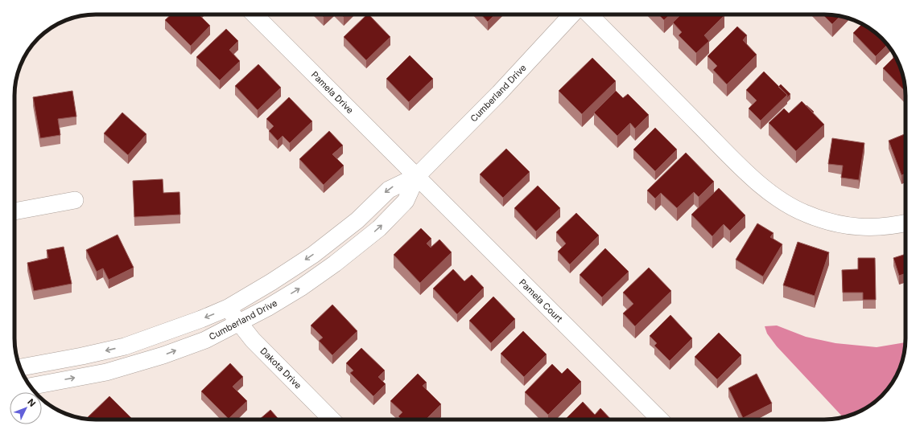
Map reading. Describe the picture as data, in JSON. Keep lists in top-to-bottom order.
{
  "streets": {
    "street": [
      "Pamela Drive",
      "Cumberland Drive",
      "Pamela Court",
      "Dakota Drive"
    ]
  },
  "crossings": [
    ["Pamela Drive", "Cumberland Drive"],
    ["Pamela Drive", "Pamela Court"],
    ["Cumberland Drive", "Pamela Court"],
    ["Cumberland Drive", "Dakota Drive"]
  ],
  "north": "top right"
}
